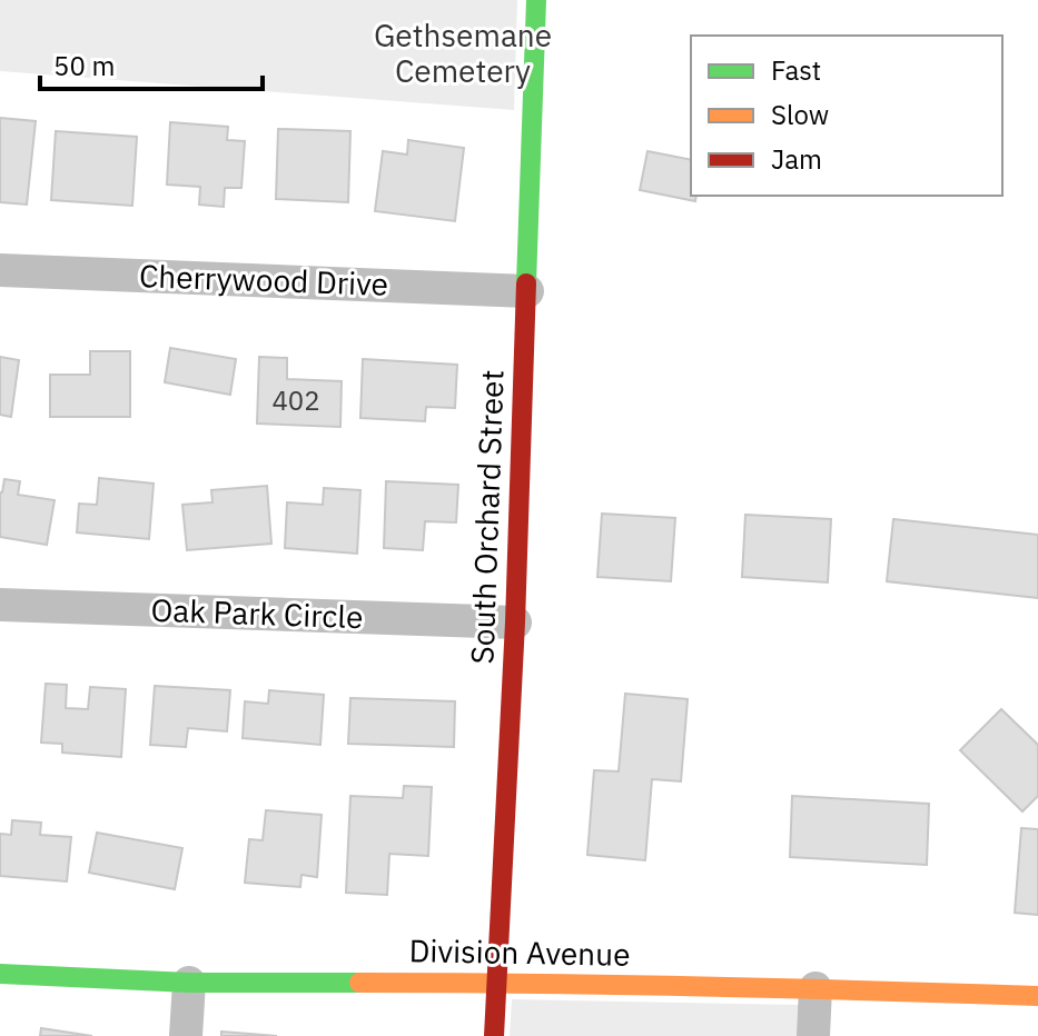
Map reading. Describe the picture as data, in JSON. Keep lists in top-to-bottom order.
{
  "streets": {
    "street": [
      "Cherrywood Drive",
      "South Orchard Street",
      "Oak Park Circle",
      "Division Avenue"
    ]
  },
  "crossings": [
    ["Cherrywood Drive", "South Orchard Street"],
    ["South Orchard Street", "Oak Park Circle"],
    ["South Orchard Street", "Division Avenue"]
  ],
  "parks": ["Gethsemane Cemetery"],
  "house_numbers": ["402"],
  "legend": ["Fast", "Slow", "Jam"],
  "scale_bar": "50 m"
}
